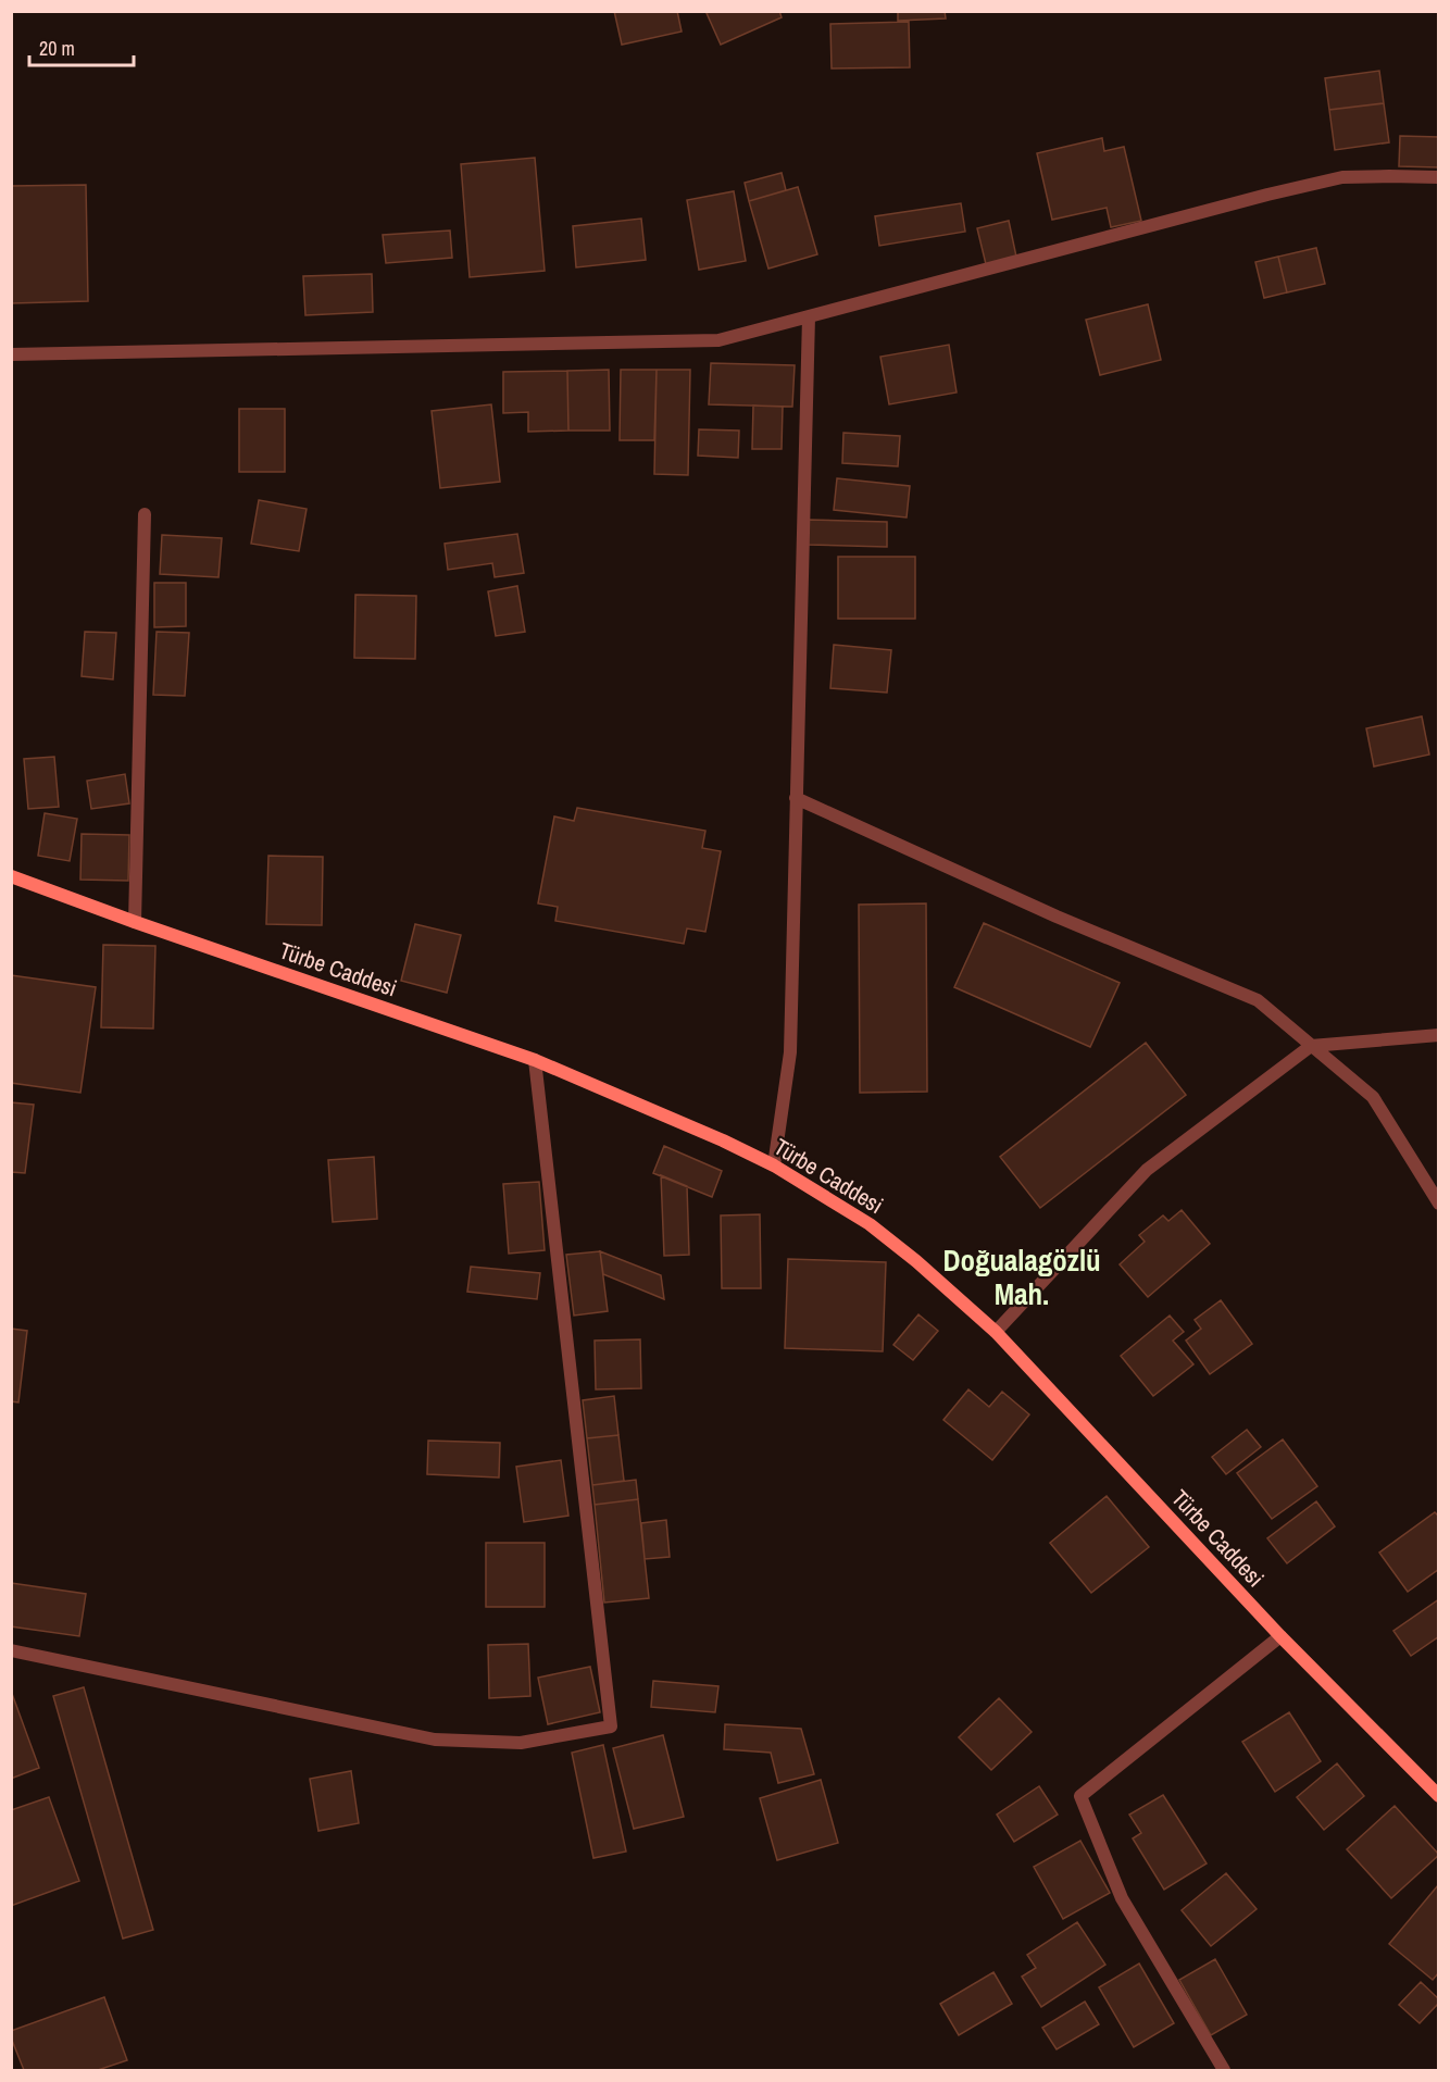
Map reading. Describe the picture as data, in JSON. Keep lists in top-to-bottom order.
{
  "streets": {
    "street": ["Türbe Caddesi"]
  },
  "districts": ["Doğualagözlü Mah."],
  "scale_bar": "20 m"
}
